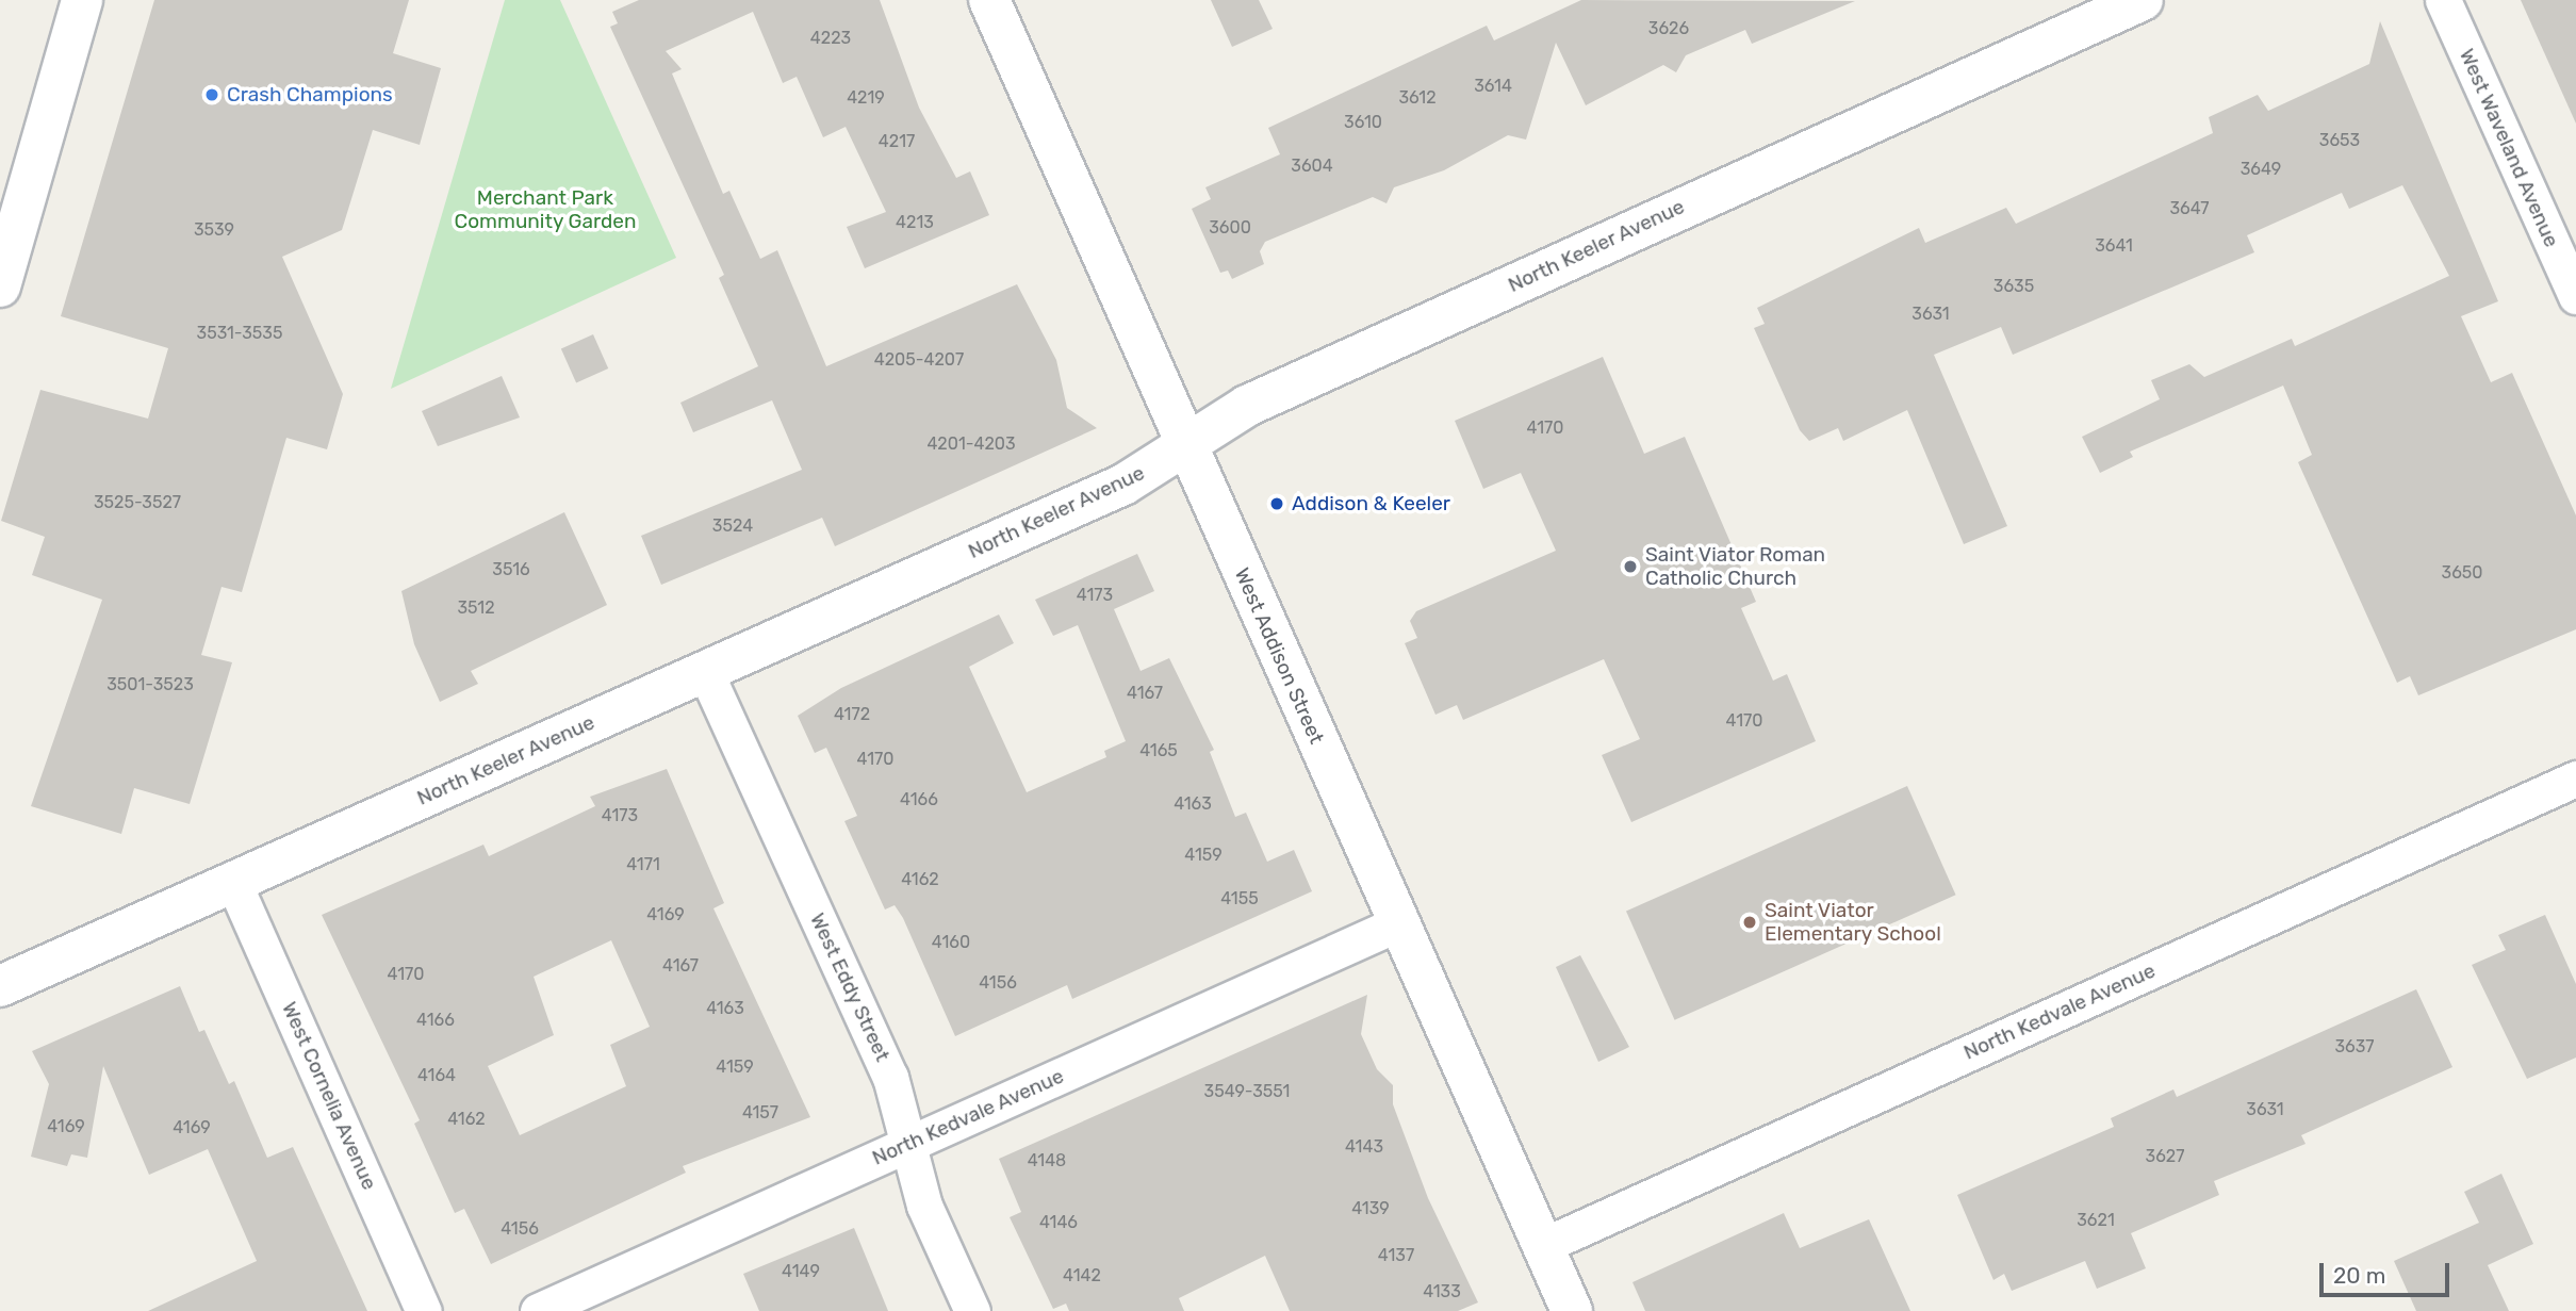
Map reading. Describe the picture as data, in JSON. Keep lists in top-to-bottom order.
{
  "streets": {
    "street": [
      "West Waveland Avenue",
      "North Keeler Avenue",
      "West Addison Street",
      "West Eddy Street",
      "North Kedvale Avenue",
      "West Cornelia Avenue"
    ]
  },
  "crossings": [
    ["North Keeler Avenue", "West Addison Street"],
    ["North Keeler Avenue", "West Eddy Street"],
    ["North Keeler Avenue", "West Cornelia Avenue"],
    ["West Addison Street", "North Kedvale Avenue"],
    ["West Eddy Street", "North Kedvale Avenue"]
  ],
  "parks": ["Merchant Park Community Garden"],
  "places": [
    "Crash Champions",
    "Addison & Keeler",
    "Saint Viator Roman Catholic Church",
    "Saint Viator Elementary School"
  ],
  "house_numbers": [
    "3626",
    "4223",
    "3614",
    "4219",
    "3612",
    "3610",
    "3653",
    "4217",
    "3604",
    "3649",
    "3647",
    "4213",
    "3600",
    "3539",
    "3641",
    "3635",
    "3631",
    "3531-3535",
    "4205-4207",
    "4170",
    "4201-4203",
    "3525-3527",
    "3524",
    "3516",
    "3650",
    "4173",
    "3512",
    "3501-3523",
    "4167",
    "4172",
    "4170",
    "4165",
    "4170",
    "4166",
    "4163",
    "4173",
    "4159",
    "4171",
    "4162",
    "4155",
    "4169",
    "4160",
    "4167",
    "4170",
    "4156",
    "4163",
    "4166",
    "3637",
    "4159",
    "4164",
    "3549-3551",
    "3631",
    "4157",
    "4162",
    "4169",
    "4169",
    "4143",
    "3627",
    "4148",
    "4139",
    "3621",
    "4146",
    "4156",
    "4137",
    "4149",
    "4142",
    "4133"
  ],
  "scale_bar": "20 m"
}
